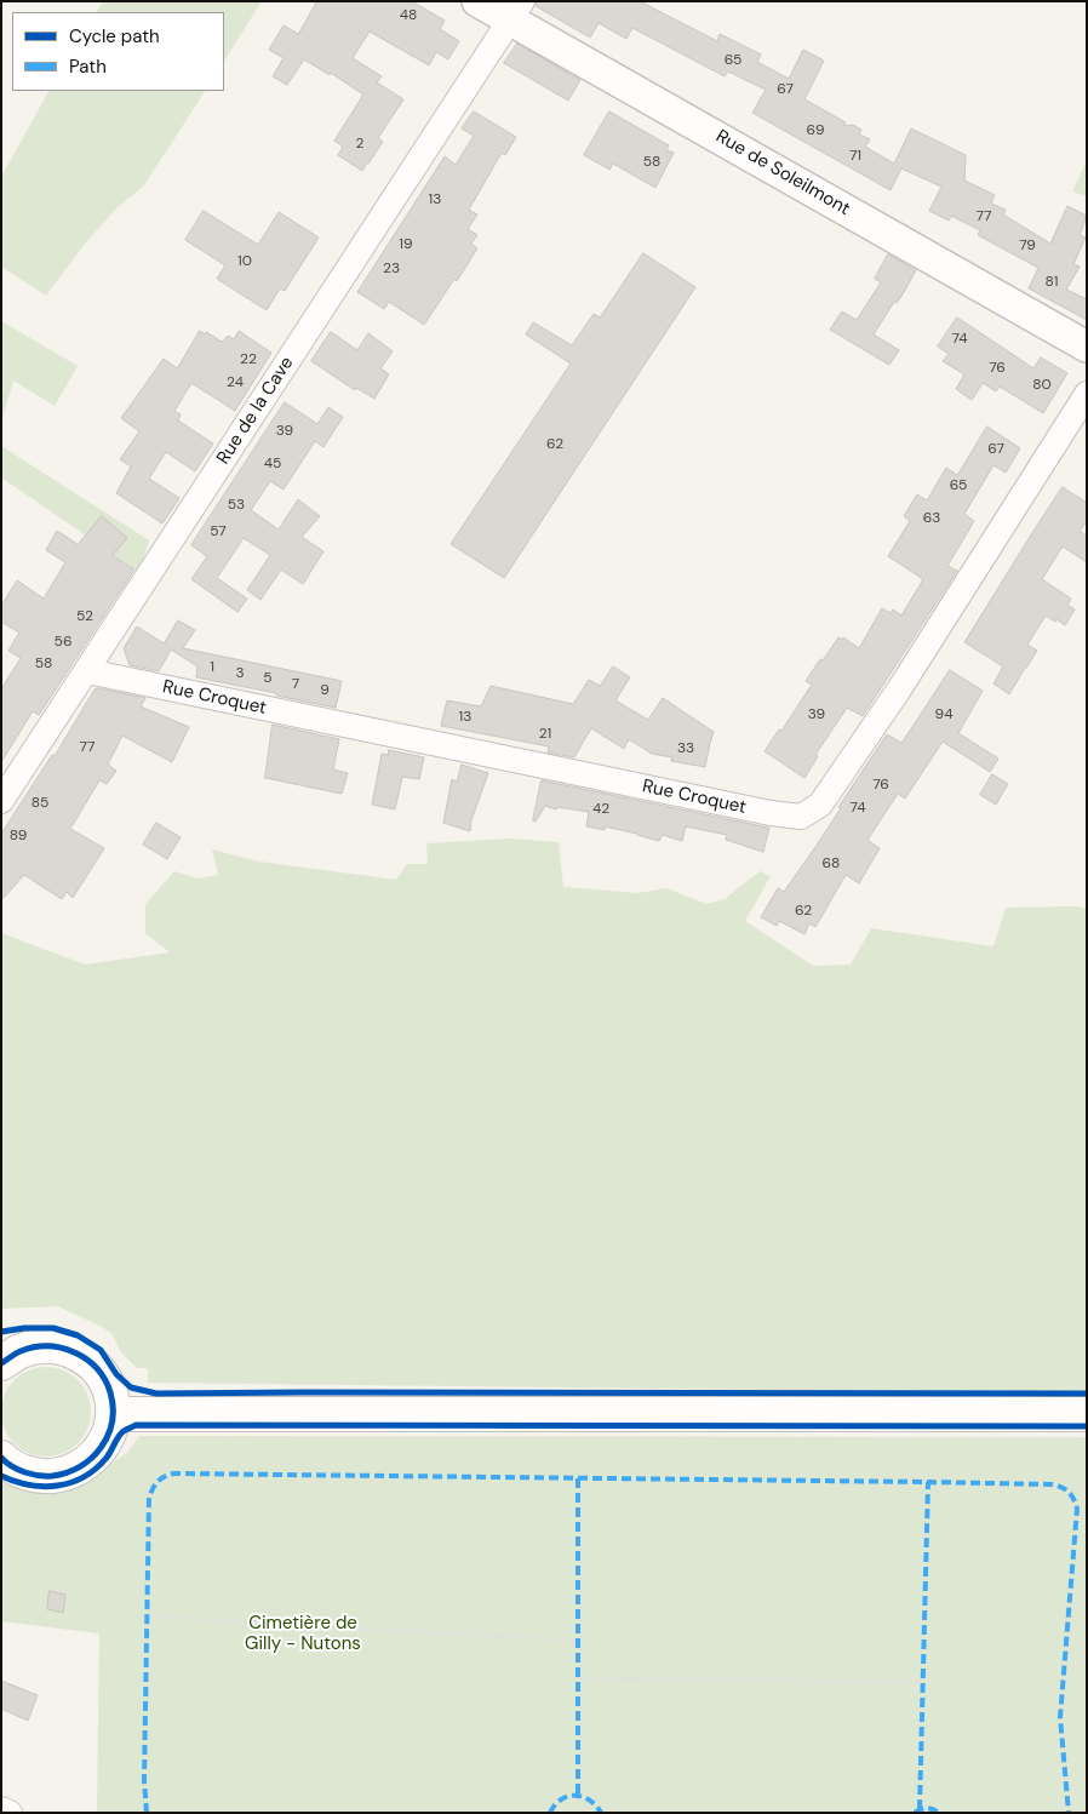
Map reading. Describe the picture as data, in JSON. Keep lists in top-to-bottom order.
{
  "streets": {
    "street": ["Rue de Soleilmont", "Rue de la Cave", "Rue Croquet"]
  },
  "crossings": [
    ["Rue de Soleilmont", "Rue de la Cave"],
    ["Rue de la Cave", "Rue Croquet"]
  ],
  "parks": ["Cimetière de Gilly - Nutons"],
  "house_numbers": [
    "48",
    "65",
    "67",
    "69",
    "2",
    "71",
    "58",
    "13",
    "77",
    "19",
    "79",
    "10",
    "23",
    "81",
    "74",
    "22",
    "76",
    "24",
    "80",
    "39",
    "62",
    "67",
    "45",
    "65",
    "53",
    "63",
    "57",
    "52",
    "56",
    "58",
    "1",
    "3",
    "5",
    "7",
    "9",
    "39",
    "94",
    "13",
    "21",
    "77",
    "33",
    "76",
    "85",
    "74",
    "42",
    "89",
    "68",
    "62"
  ],
  "legend": ["Cycle path", "Path"]
}
